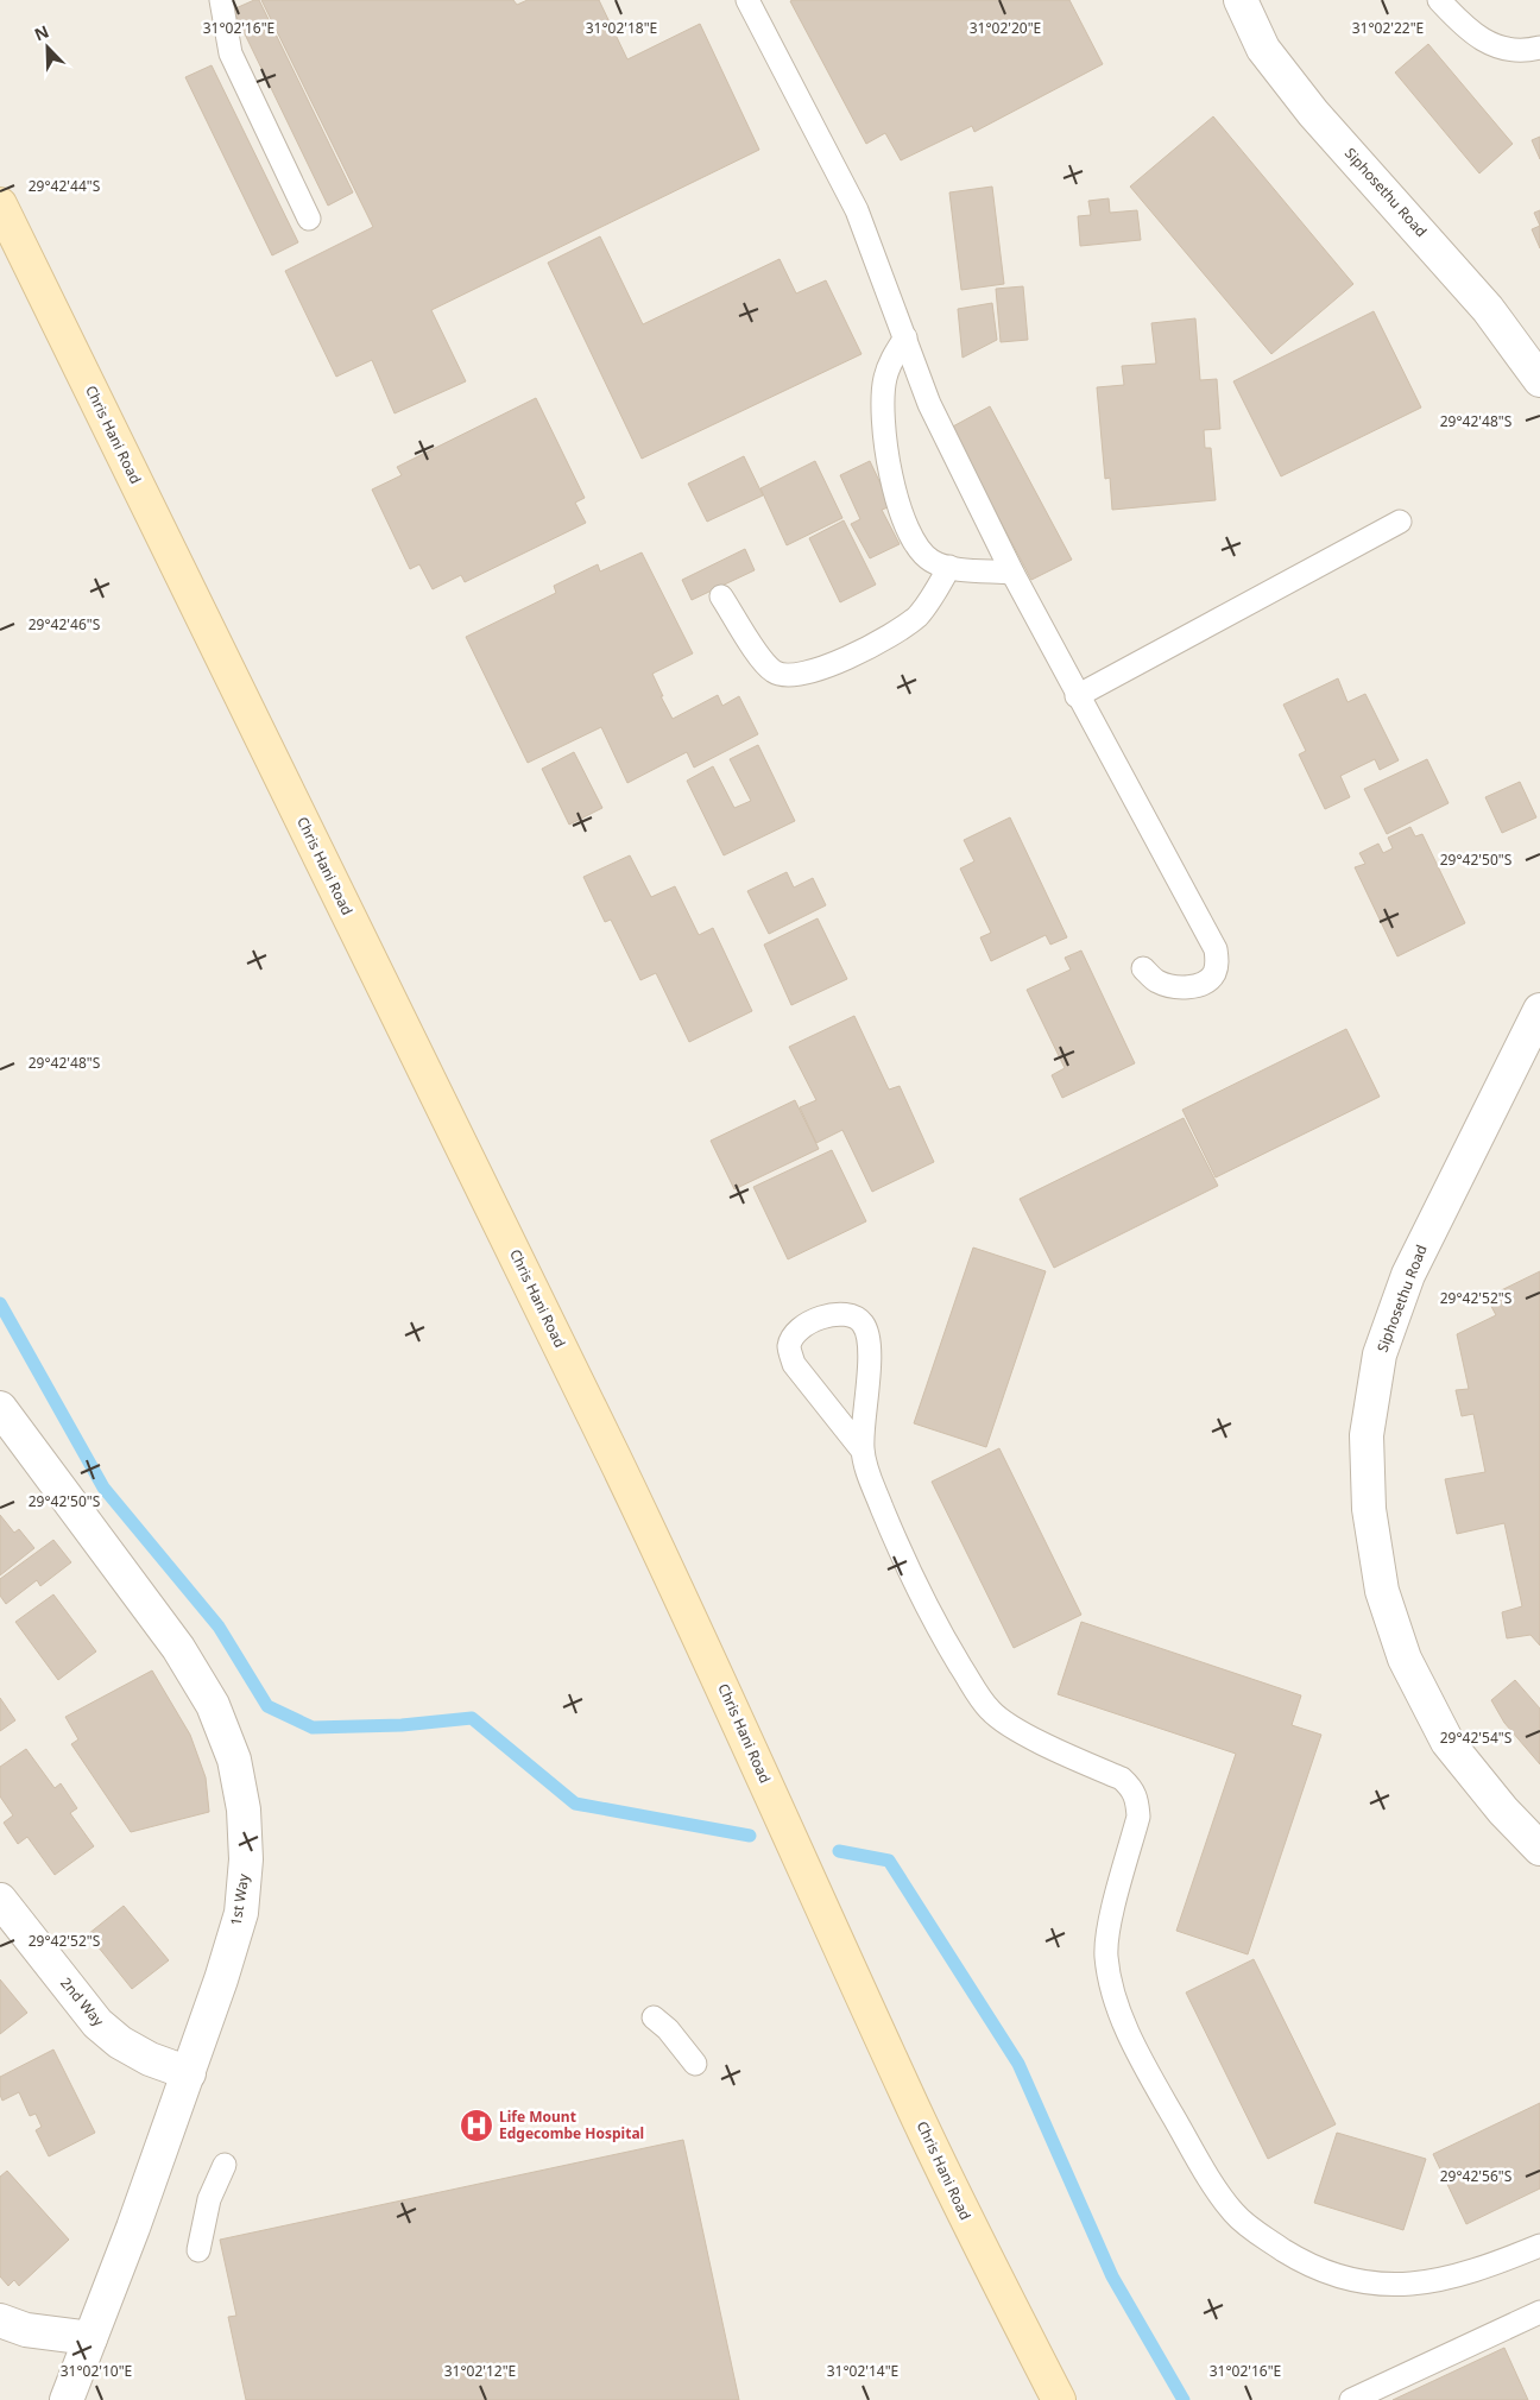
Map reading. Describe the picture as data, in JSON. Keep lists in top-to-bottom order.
{
  "streets": {
    "main road": ["Chris Hani Road"],
    "street": ["Siphosethu Road", "1st Way", "2nd Way"]
  },
  "crossings": [
    ["1st Way", "2nd Way"]
  ],
  "places": {
    "hospital": ["Life Mount Edgecombe Hospital"]
  },
  "north": "top left",
  "coordinates": [
    "31°02'16\"E",
    "31°02'18\"E",
    "31°02'20\"E",
    "31°02'22\"E",
    "29°42'44\"S",
    "29°42'48\"S",
    "29°42'46\"S",
    "29°42'50\"S",
    "29°42'52\"S",
    "29°42'54\"S",
    "29°42'56\"S",
    "31°02'10\"E",
    "31°02'12\"E",
    "31°02'14\"E"
  ]
}
